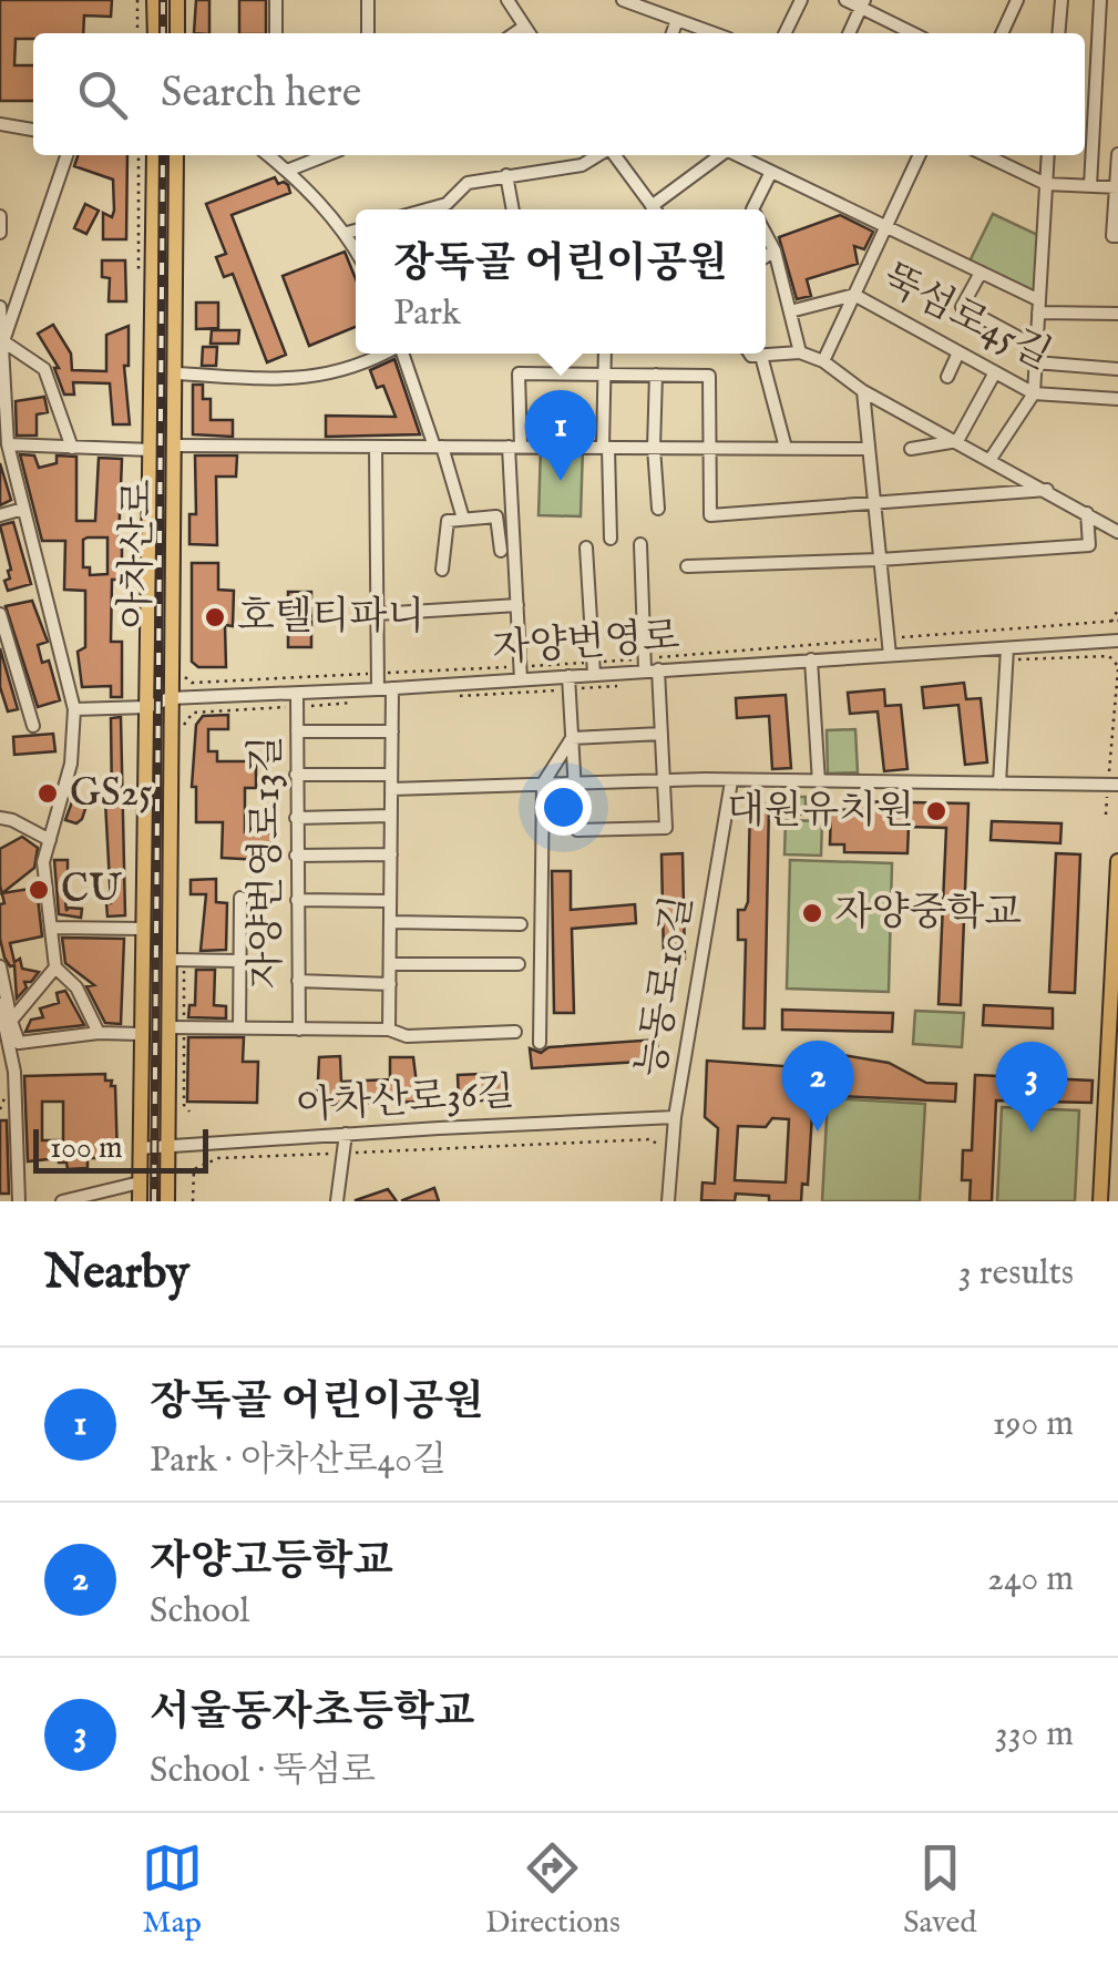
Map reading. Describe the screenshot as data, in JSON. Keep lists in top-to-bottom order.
{
  "streets": {
    "main road": ["아차산로"],
    "street": [
      "뚝섬로45길",
      "자양번영로",
      "자양번영로13길",
      "능동로10길",
      "아차산로36길"
    ]
  },
  "crossings": [
    ["아차산로", "자양번영로"],
    ["아차산로", "아차산로36길"],
    ["자양번영로", "자양번영로13길"],
    ["능동로10길", "아차산로36길"]
  ],
  "places": [
    "호텔티파니",
    "GS25",
    "대원유치원",
    "CU",
    "자양중학교"
  ],
  "scale_bar": "100 m",
  "page": {
    "search": "Search here",
    "popup": ["장독골 어린이공원", "Park"],
    "pins": ["1", "2", "3"],
    "scale": "100 m",
    "heading": ["Nearby", "3 results"],
    "list": [
      {
        "mark": "1",
        "name": "장독골 어린이공원",
        "note": "Park · 아차산로40길",
        "value": "190 m"
      },
      {
        "mark": "2",
        "name": "자양고등학교",
        "note": "School",
        "value": "240 m"
      },
      {
        "mark": "3",
        "name": "서울동자초등학교",
        "note": "School · 뚝섬로",
        "value": "330 m"
      }
    ],
    "nav": ["Map", "Directions", "Saved"]
  }
}
